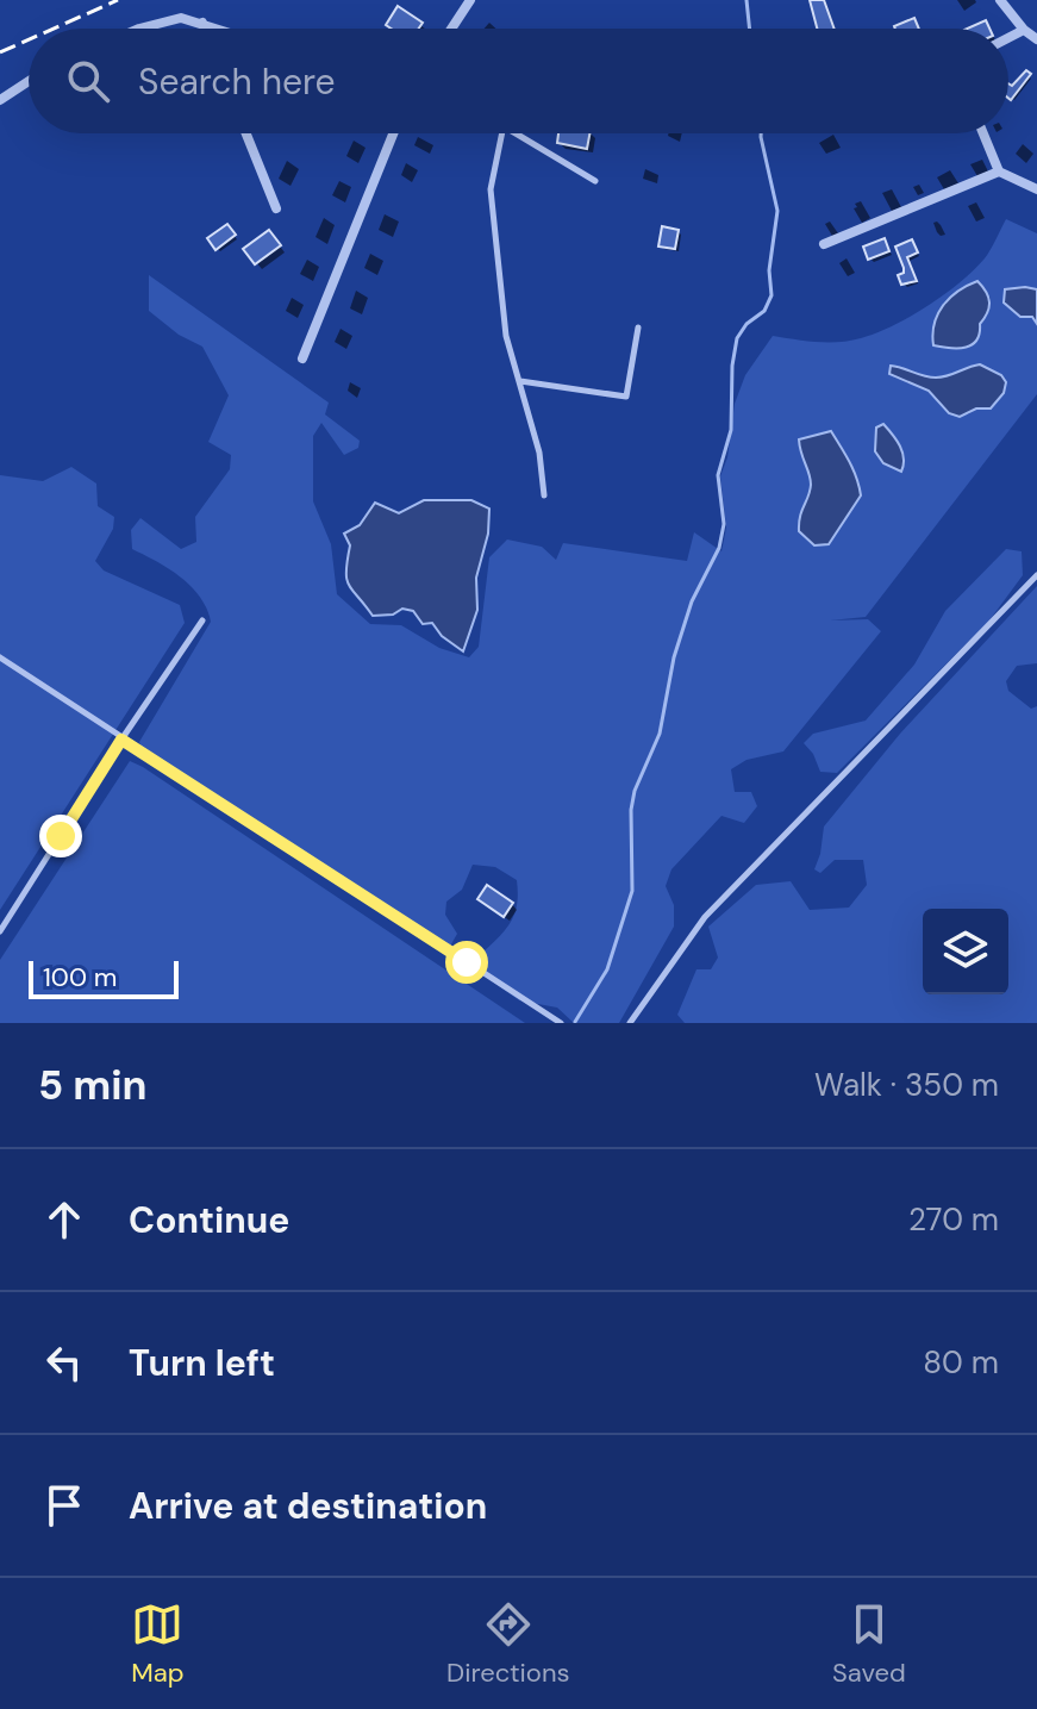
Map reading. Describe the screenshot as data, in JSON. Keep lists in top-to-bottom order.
{
  "scale_bar": "100 m",
  "page": {
    "search": "Search here",
    "scale": "100 m",
    "heading": ["5 min", "Walk · 350 m"],
    "list": [
      ["Continue", "270 m"],
      ["Turn left", "80 m"],
      "Arrive at destination"
    ],
    "nav": ["Map", "Directions", "Saved"]
  }
}
